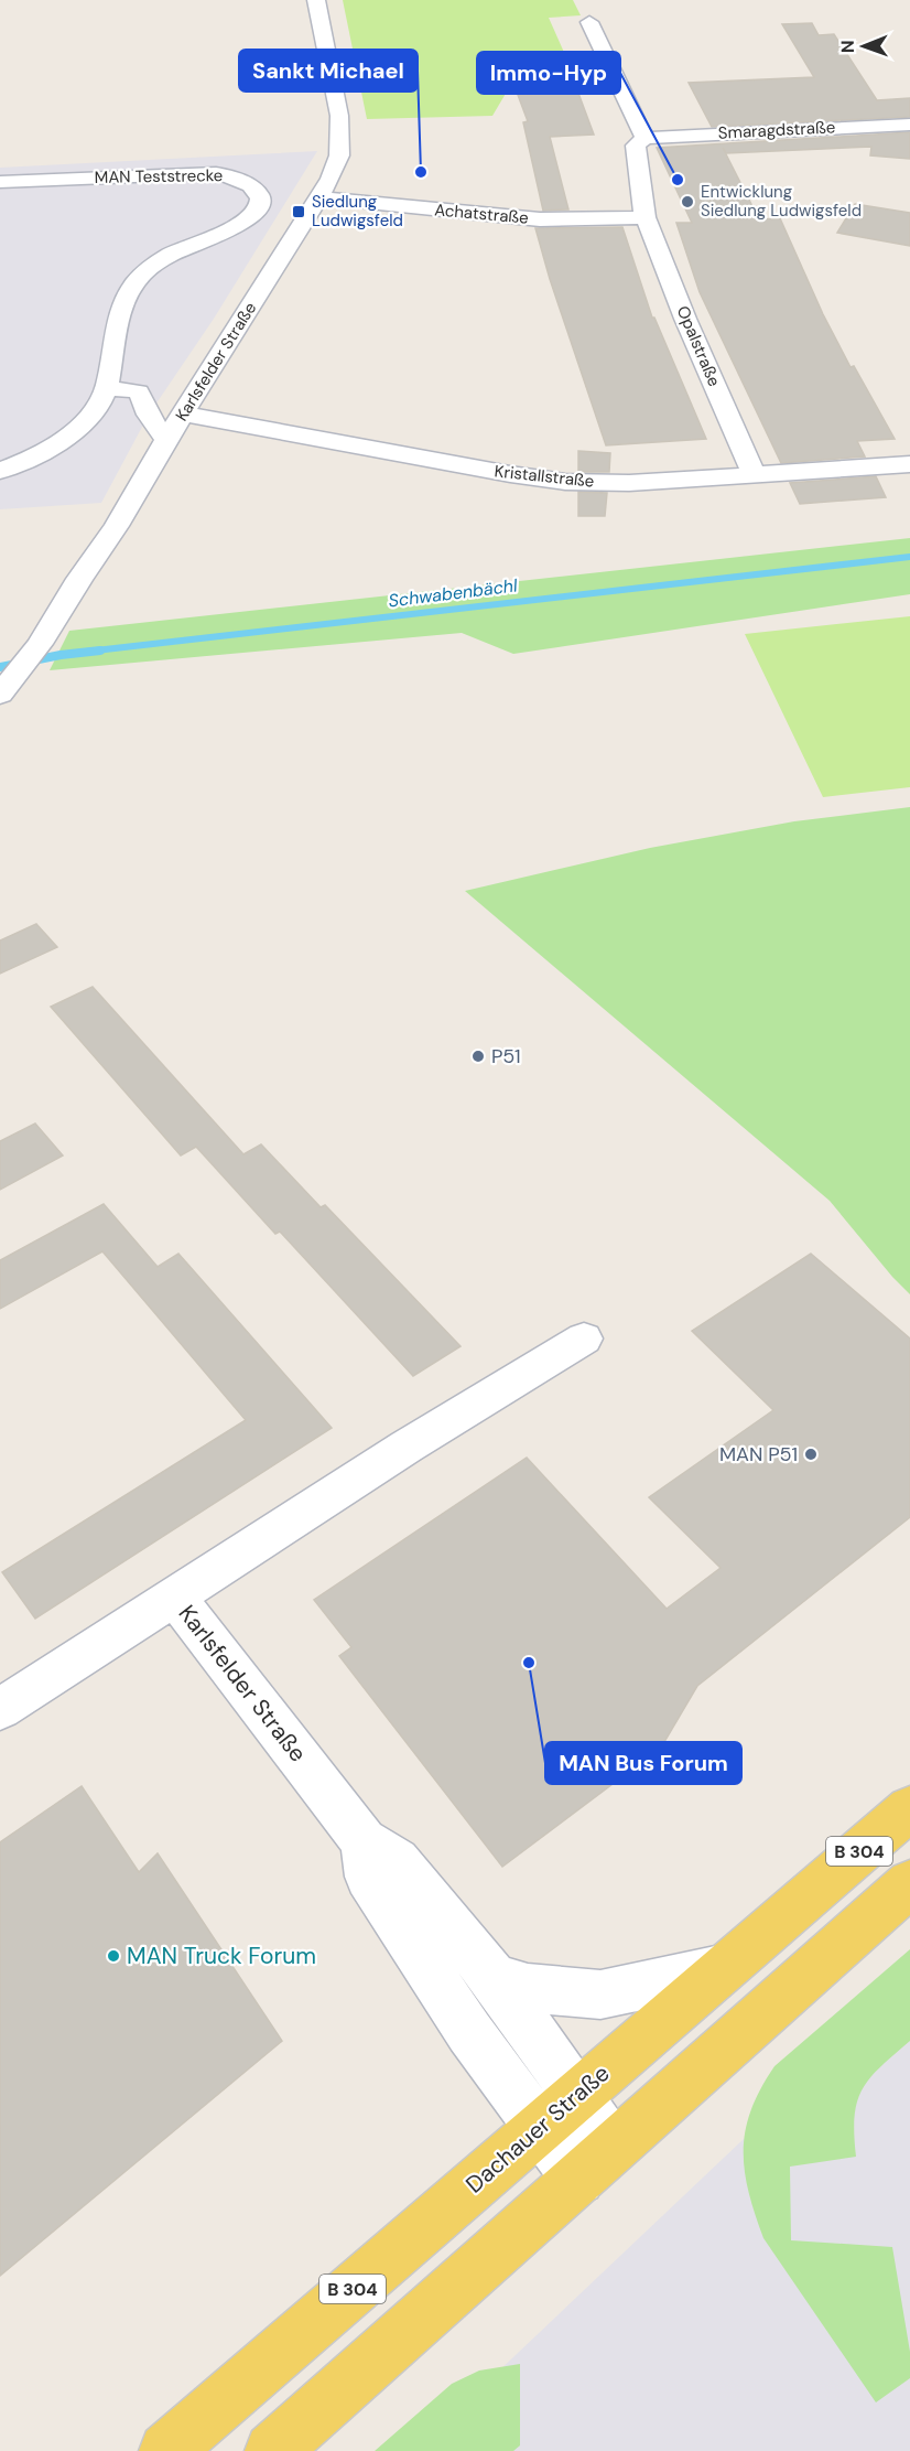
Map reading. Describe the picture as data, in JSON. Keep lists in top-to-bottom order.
{
  "streets": {
    "main road": ["B 304", "Dachauer Straße"],
    "street": [
      "Smaragdstraße",
      "MAN Teststrecke",
      "Achatstraße",
      "Opalstraße",
      "Karlsfelder Straße",
      "Kristallstraße"
    ]
  },
  "crossings": [
    ["Smaragdstraße", "Opalstraße"],
    ["Achatstraße", "Opalstraße"],
    ["Achatstraße", "Karlsfelder Straße"],
    ["Opalstraße", "Kristallstraße"],
    ["Karlsfelder Straße", "Kristallstraße"],
    ["Karlsfelder Straße", "B 304"],
    ["Karlsfelder Straße", "Dachauer Straße"]
  ],
  "water": ["Schwabenbächl"],
  "places": {
    "other": [
      "Sankt Michael",
      "Immo-Hyp",
      "Entwicklung Siedlung Ludwigsfeld",
      "P51",
      "MAN P51",
      "MAN Bus Forum",
      "MAN Truck Forum"
    ],
    "transit": ["Siedlung Ludwigsfeld"]
  },
  "north": "left"
}
